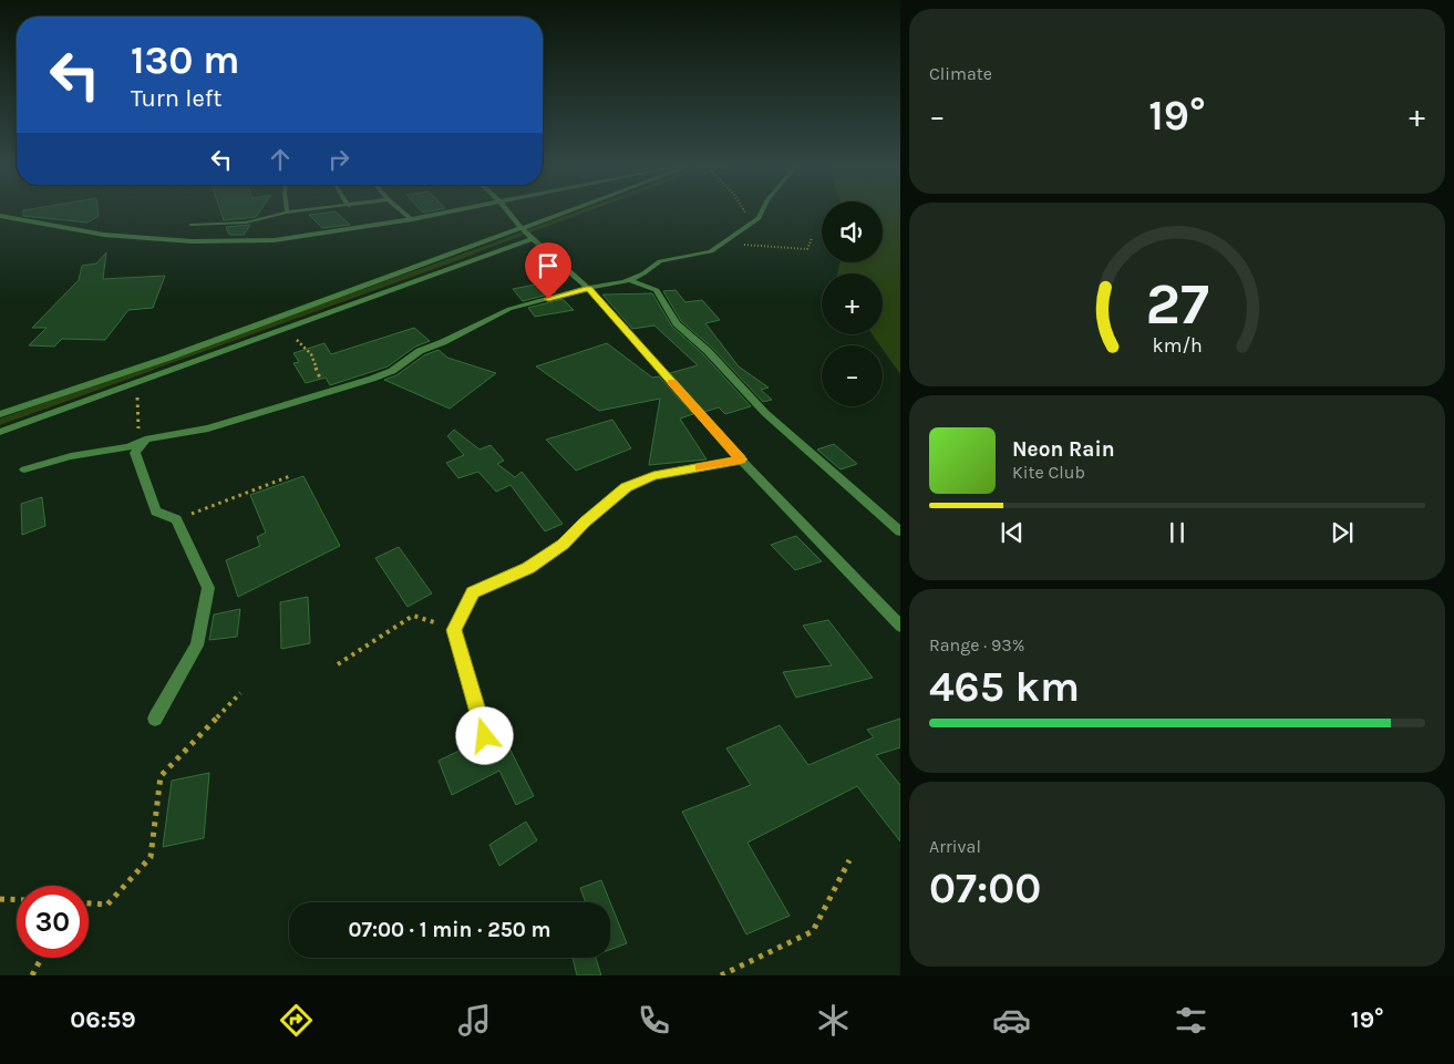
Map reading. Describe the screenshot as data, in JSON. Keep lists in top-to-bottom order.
{
  "page": {
    "tile": [
      "Climate",
      ["Range · 93%", "465 km"],
      ["Arrival", "07:00"]
    ],
    "turn": ["130 m", "Turn left"],
    "heat": ["−", "19°", "+"],
    "map_buttons": ["+", "−"],
    "song": ["Neon Rain", "Kite Club"],
    "limit": "30",
    "trip": "07:00 · 1 min · 250 m",
    "tabs": ["06:59", "19°"],
    "gauge": ["27", "km/h"]
  }
}
